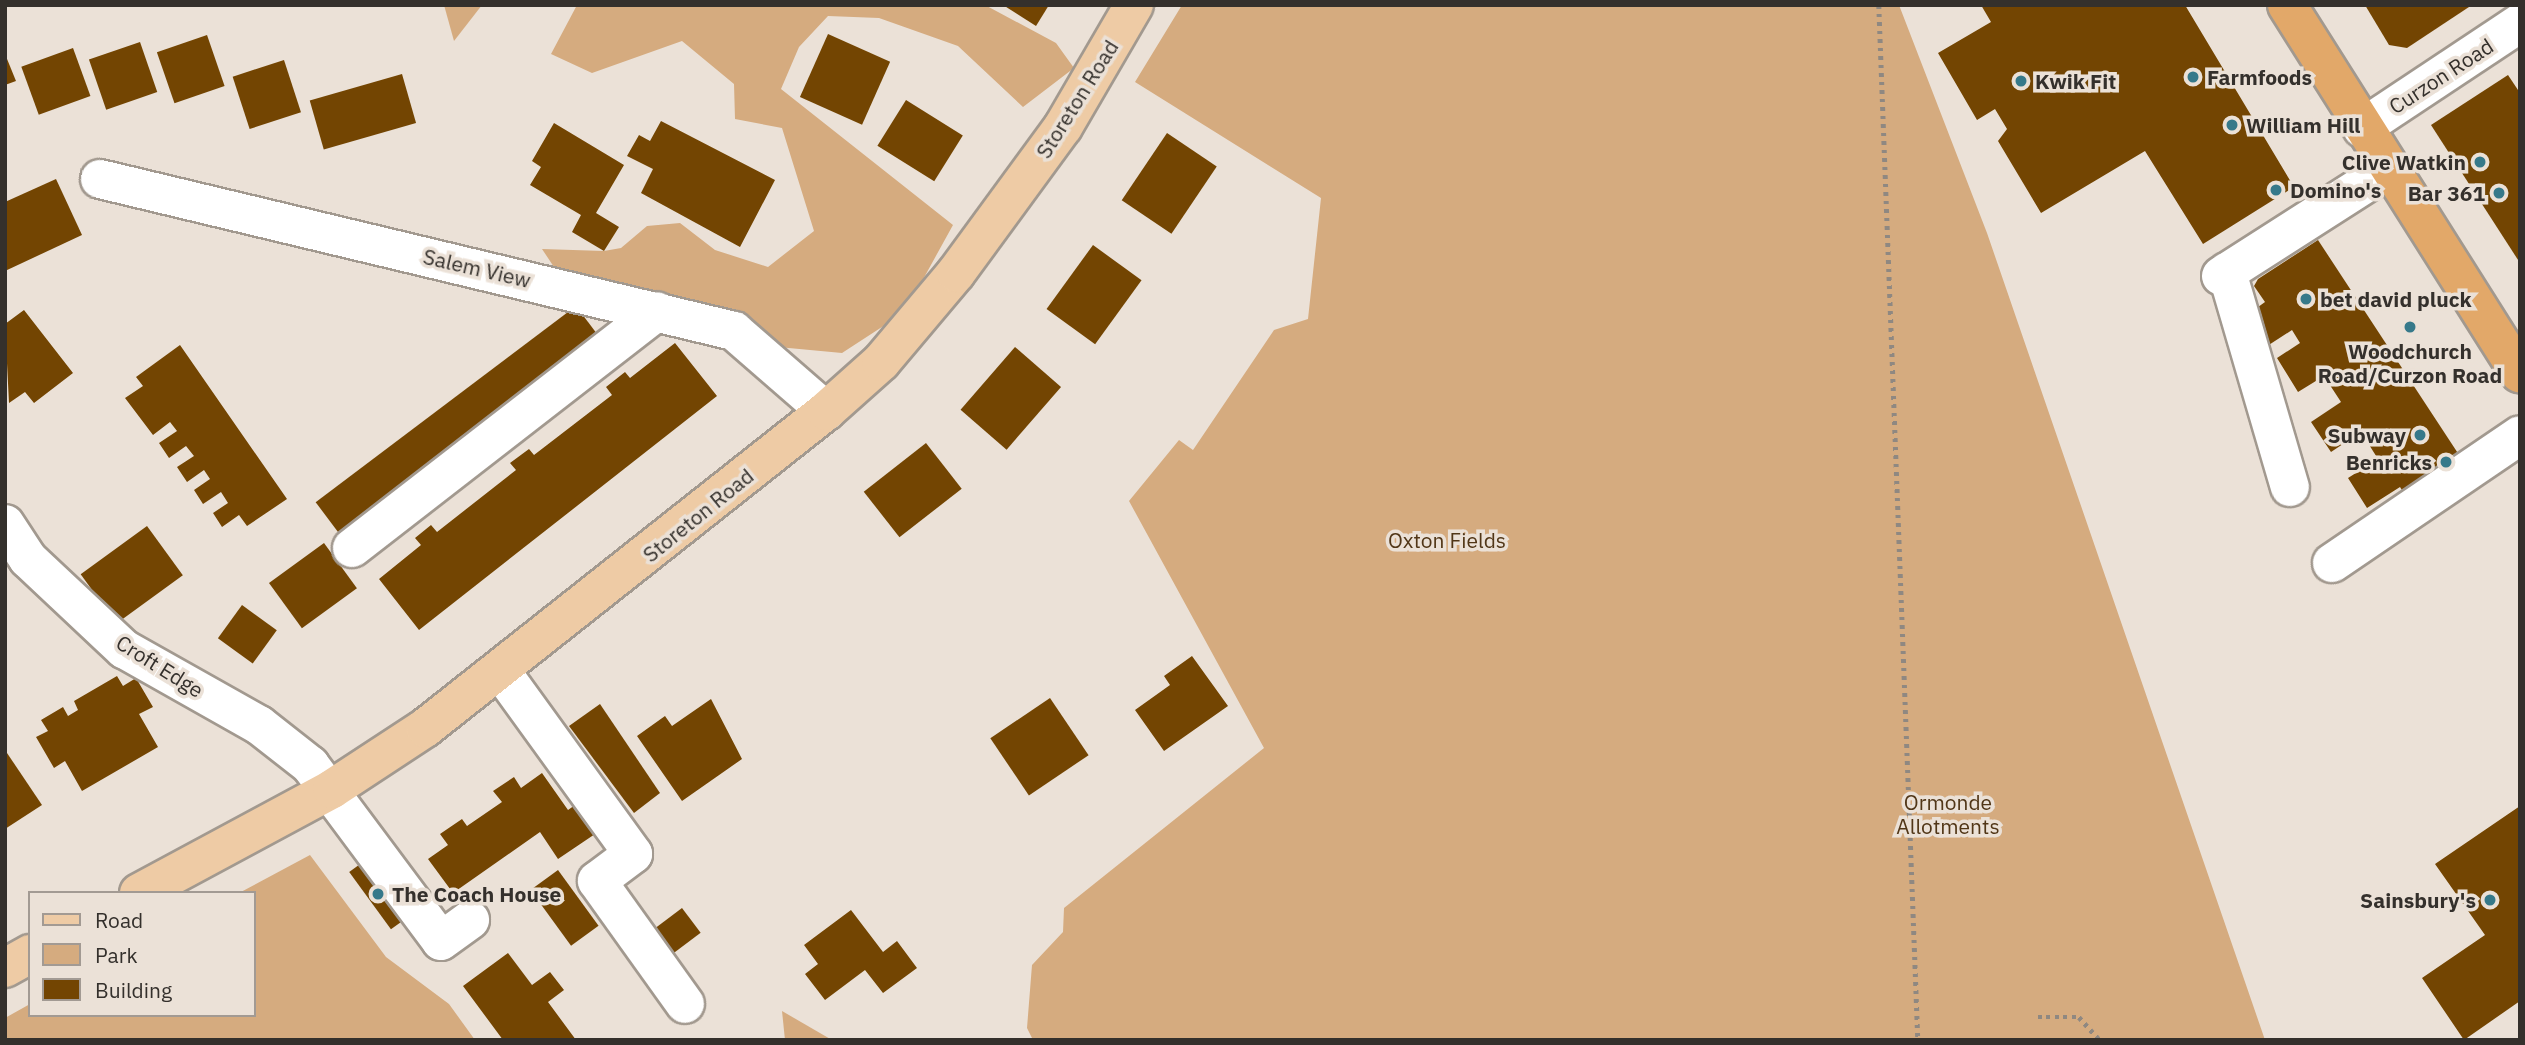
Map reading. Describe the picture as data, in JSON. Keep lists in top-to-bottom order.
{
  "streets": {
    "main road": ["Storeton Road"],
    "street": ["Curzon Road", "Salem View", "Croft Edge"]
  },
  "crossings": [
    ["Storeton Road", "Salem View"],
    ["Storeton Road", "Croft Edge"]
  ],
  "parks": ["Oxton Fields", "Ormonde Allotments"],
  "places": [
    "Farmfoods",
    "Kwik Fit",
    "William Hill",
    "Clive Watkin",
    "Domino's",
    "Bar 361",
    "bet david pluck",
    "Woodchurch Road/Curzon Road",
    "Subway",
    "Benricks",
    "The Coach House",
    "Sainsbury's"
  ],
  "legend": ["Road", "Park", "Building"]
}
